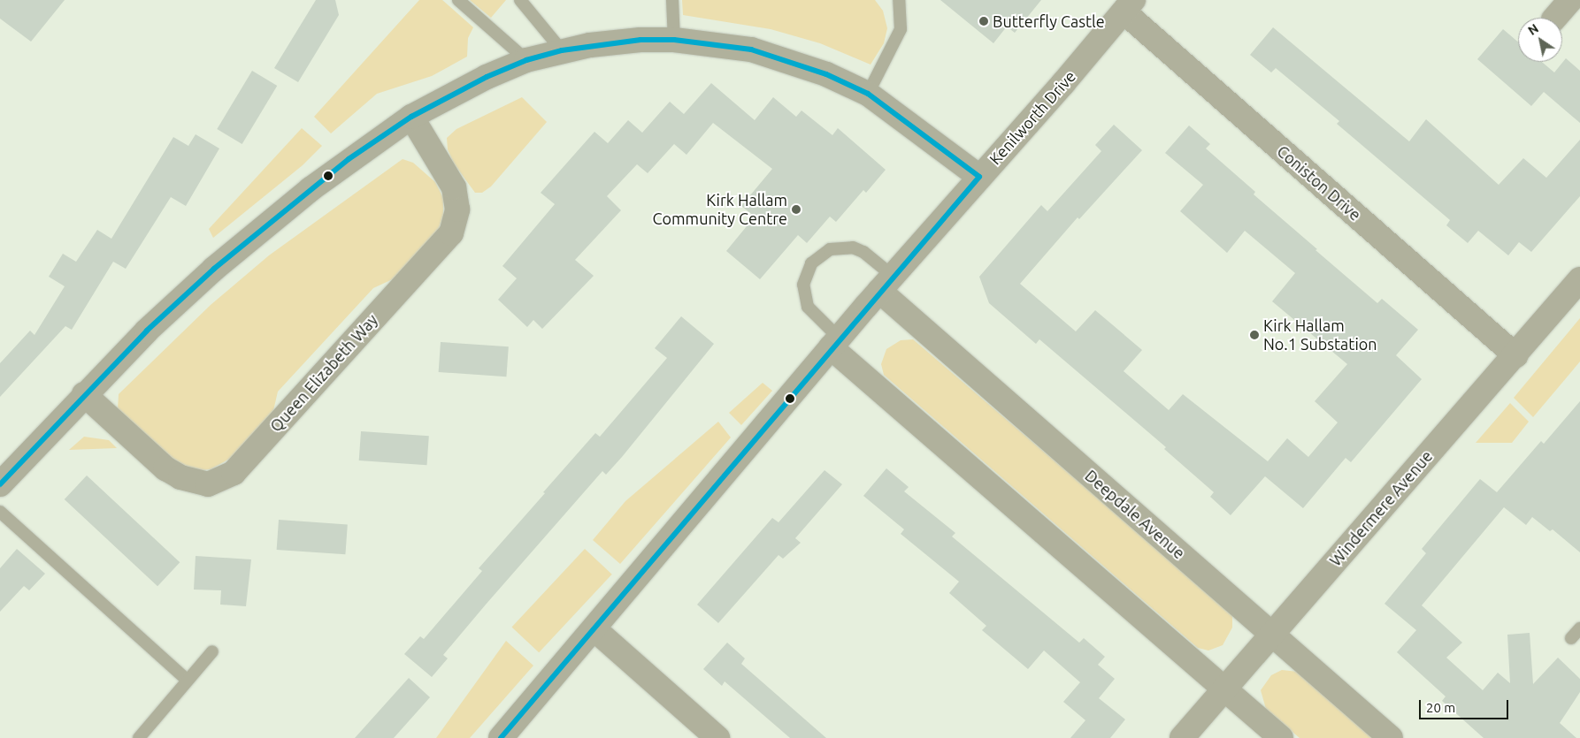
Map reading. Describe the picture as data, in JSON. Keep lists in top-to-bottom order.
{
  "streets": {
    "street": [
      "Kenilworth Drive",
      "Coniston Drive",
      "Queen Elizabeth Way",
      "Windermere Avenue",
      "Deepdale Avenue"
    ]
  },
  "crossings": [
    ["Kenilworth Drive", "Coniston Drive"],
    ["Kenilworth Drive", "Deepdale Avenue"],
    ["Coniston Drive", "Windermere Avenue"],
    ["Windermere Avenue", "Deepdale Avenue"]
  ],
  "places": ["Butterfly Castle", "Kirk Hallam Community Centre", "Kirk Hallam No.1 Substation"],
  "scale_bar": "20 m",
  "north": "top left"
}
